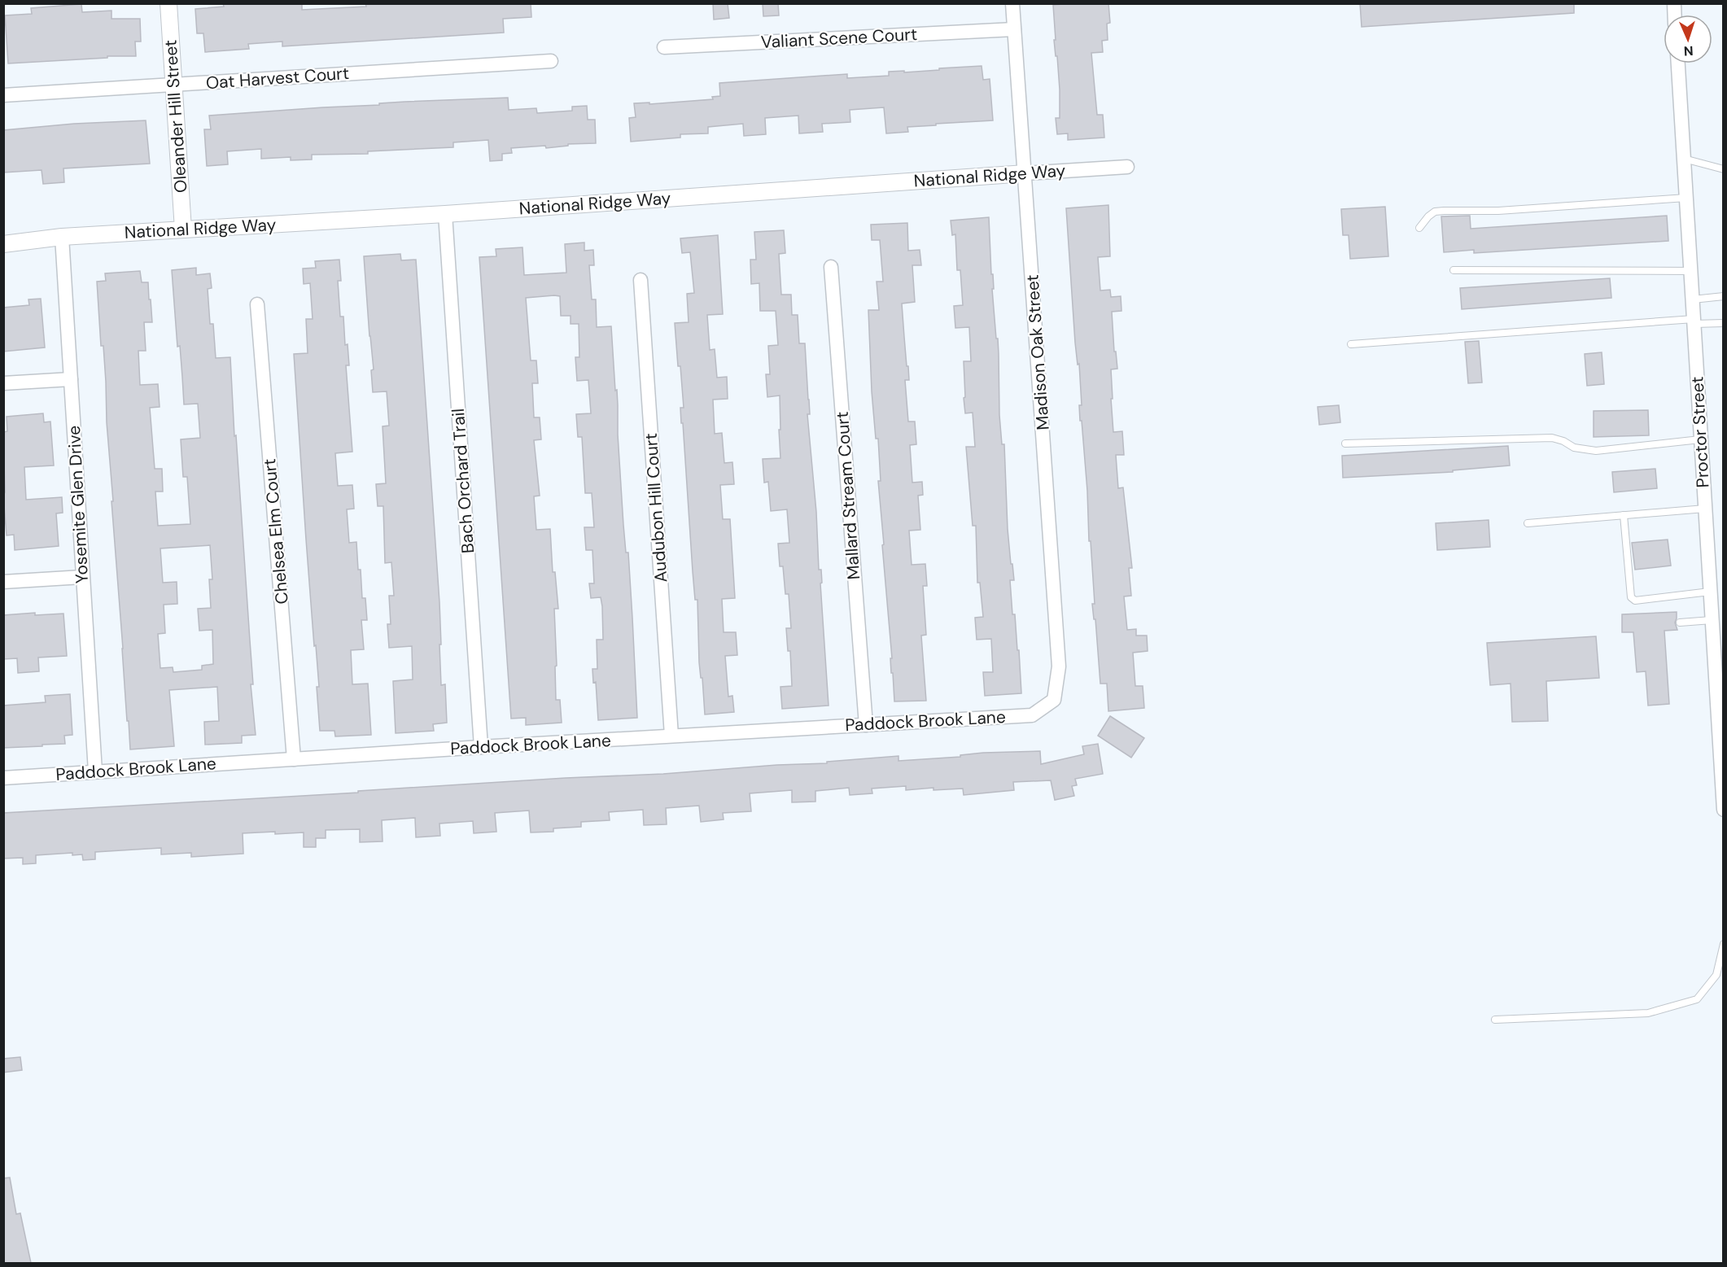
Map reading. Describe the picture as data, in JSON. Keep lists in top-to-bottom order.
{
  "streets": {
    "street": [
      "Valiant Scene Court",
      "Oat Harvest Court",
      "Oleander Hill Street",
      "National Ridge Way",
      "Madison Oak Street",
      "Proctor Street",
      "Bach Orchard Trail",
      "Mallard Stream Court",
      "Yosemite Glen Drive",
      "Audubon Hill Court",
      "Chelsea Elm Court",
      "Paddock Brook Lane"
    ]
  },
  "crossings": [
    ["Valiant Scene Court", "Madison Oak Street"],
    ["Oat Harvest Court", "Oleander Hill Street"],
    ["Oleander Hill Street", "National Ridge Way"],
    ["National Ridge Way", "Madison Oak Street"],
    ["National Ridge Way", "Bach Orchard Trail"],
    ["National Ridge Way", "Yosemite Glen Drive"],
    ["Madison Oak Street", "Paddock Brook Lane"],
    ["Bach Orchard Trail", "Paddock Brook Lane"],
    ["Mallard Stream Court", "Paddock Brook Lane"],
    ["Yosemite Glen Drive", "Paddock Brook Lane"],
    ["Audubon Hill Court", "Paddock Brook Lane"],
    ["Chelsea Elm Court", "Paddock Brook Lane"]
  ],
  "north": "bottom"
}
